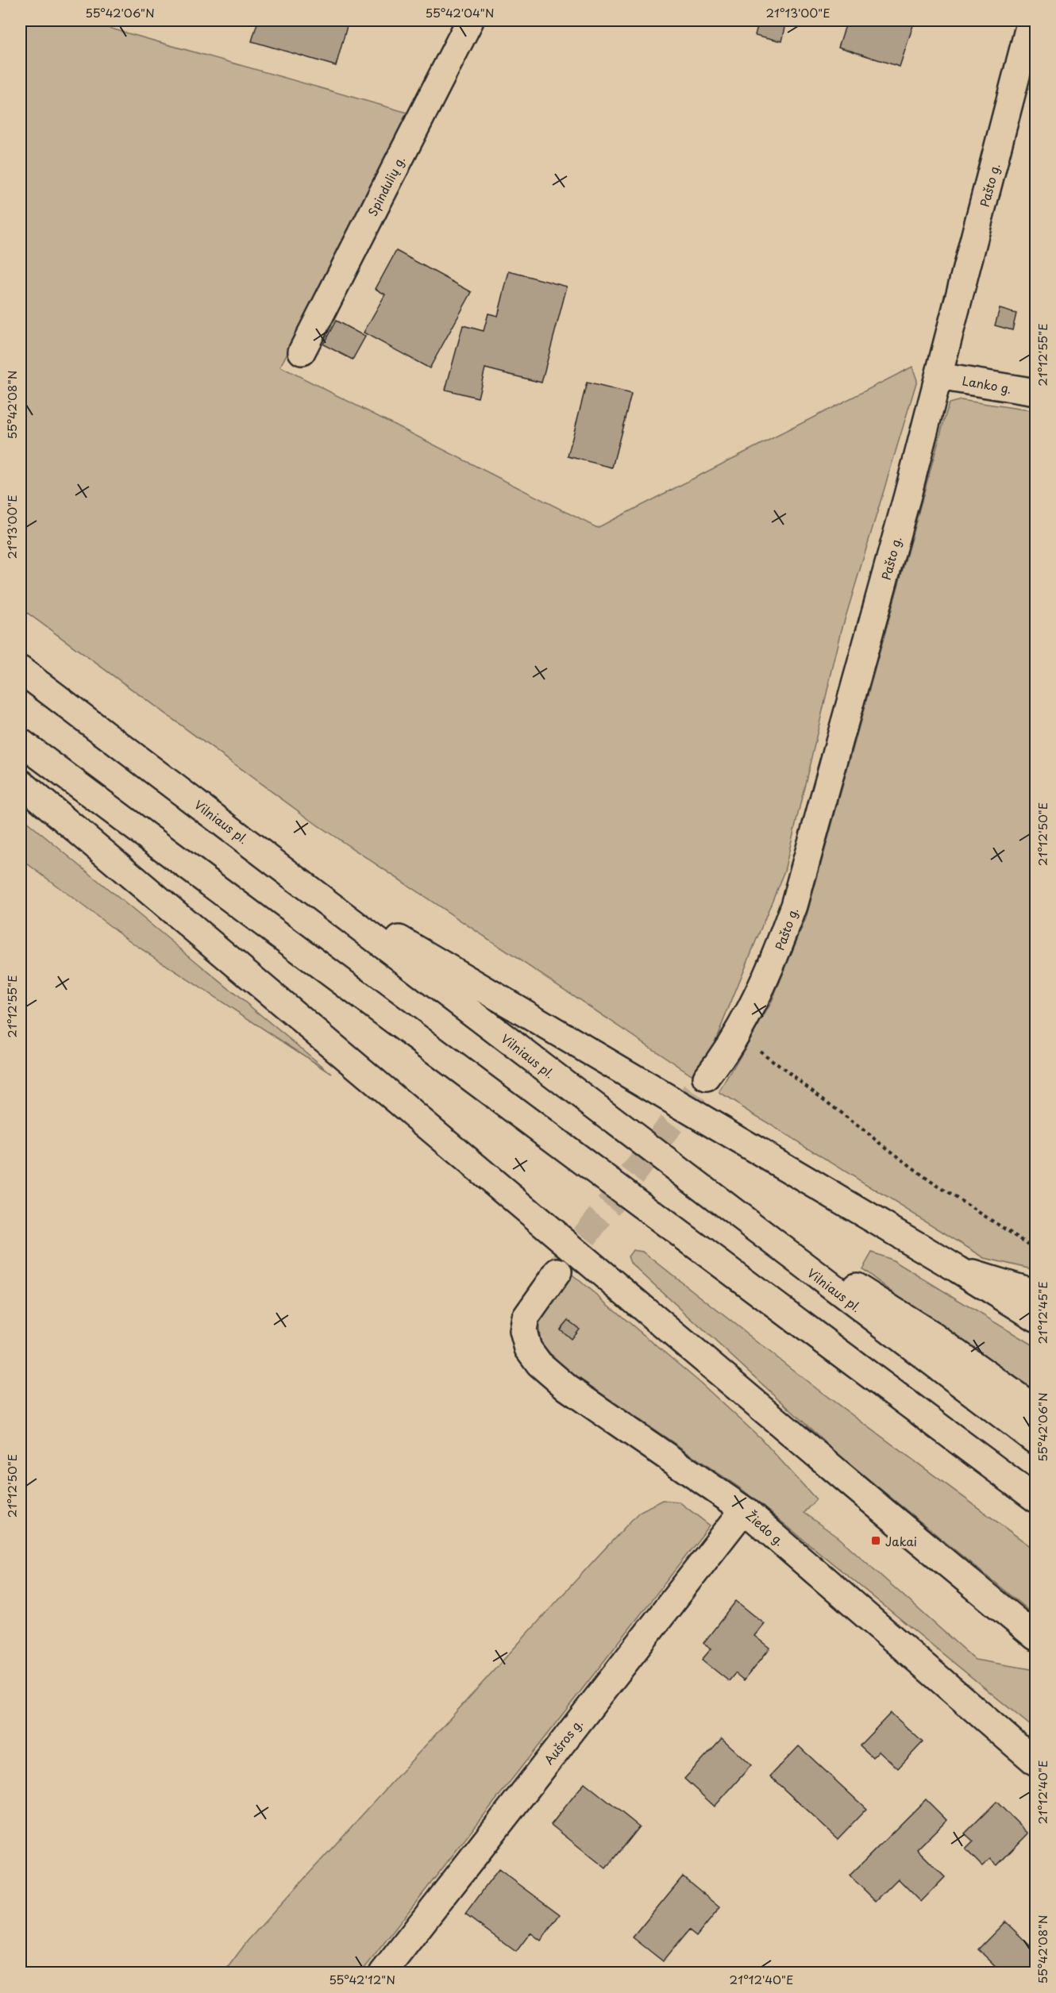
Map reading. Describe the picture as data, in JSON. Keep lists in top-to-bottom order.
{
  "streets": {
    "main road": [
      "Pašto g.",
      "Spindulių g.",
      "Lanko g.",
      "Vilniaus pl.",
      "Žiedo g.",
      "Aušros g."
    ]
  },
  "crossings": [
    ["Pašto g.", "Lanko g."],
    ["Žiedo g.", "Aušros g."]
  ],
  "places": {
    "transit": ["Jakai"]
  },
  "coordinates": [
    "55°42'06\"N",
    "55°42'04\"N",
    "21°13'00\"E",
    "21°12'55\"E",
    "55°42'08\"N",
    "21°12'50\"E",
    "21°12'45\"E",
    "21°12'40\"E",
    "55°42'12\"N"
  ]
}
